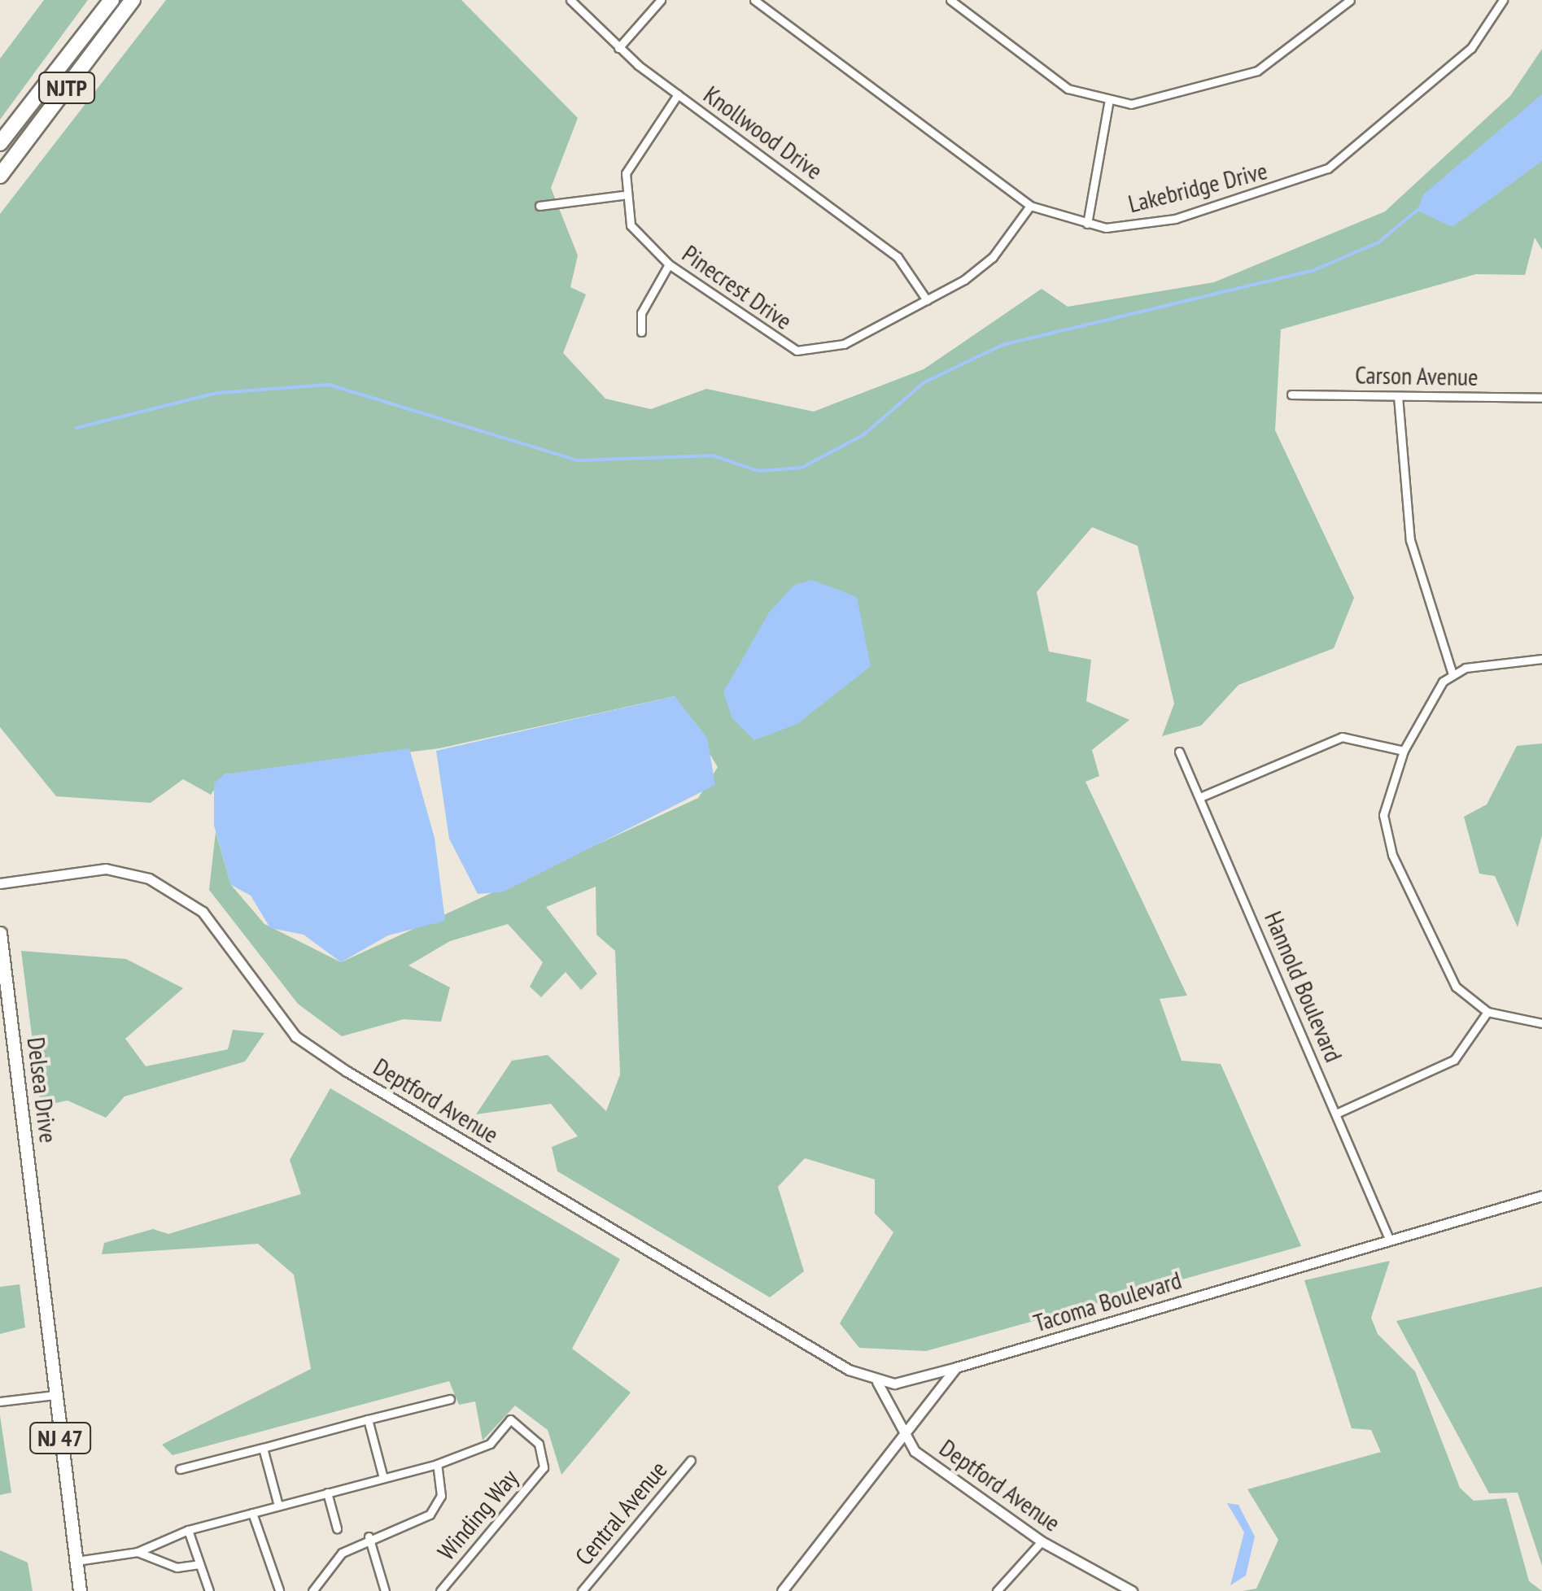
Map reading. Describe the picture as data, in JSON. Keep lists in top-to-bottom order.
{
  "streets": {
    "highway": ["NJTP"],
    "main road": ["Delsea Drive", "NJ 47"],
    "street": [
      "Knollwood Drive",
      "Lakebridge Drive",
      "Pinecrest Drive",
      "Carson Avenue",
      "Hannold Boulevard",
      "Deptford Avenue",
      "Tacoma Boulevard",
      "Central Avenue",
      "Winding Way"
    ]
  },
  "crossings": [
    ["Knollwood Drive", "Pinecrest Drive"],
    ["Lakebridge Drive", "Pinecrest Drive"],
    ["Hannold Boulevard", "Tacoma Boulevard"],
    ["Delsea Drive", "Winding Way"]
  ]
}
